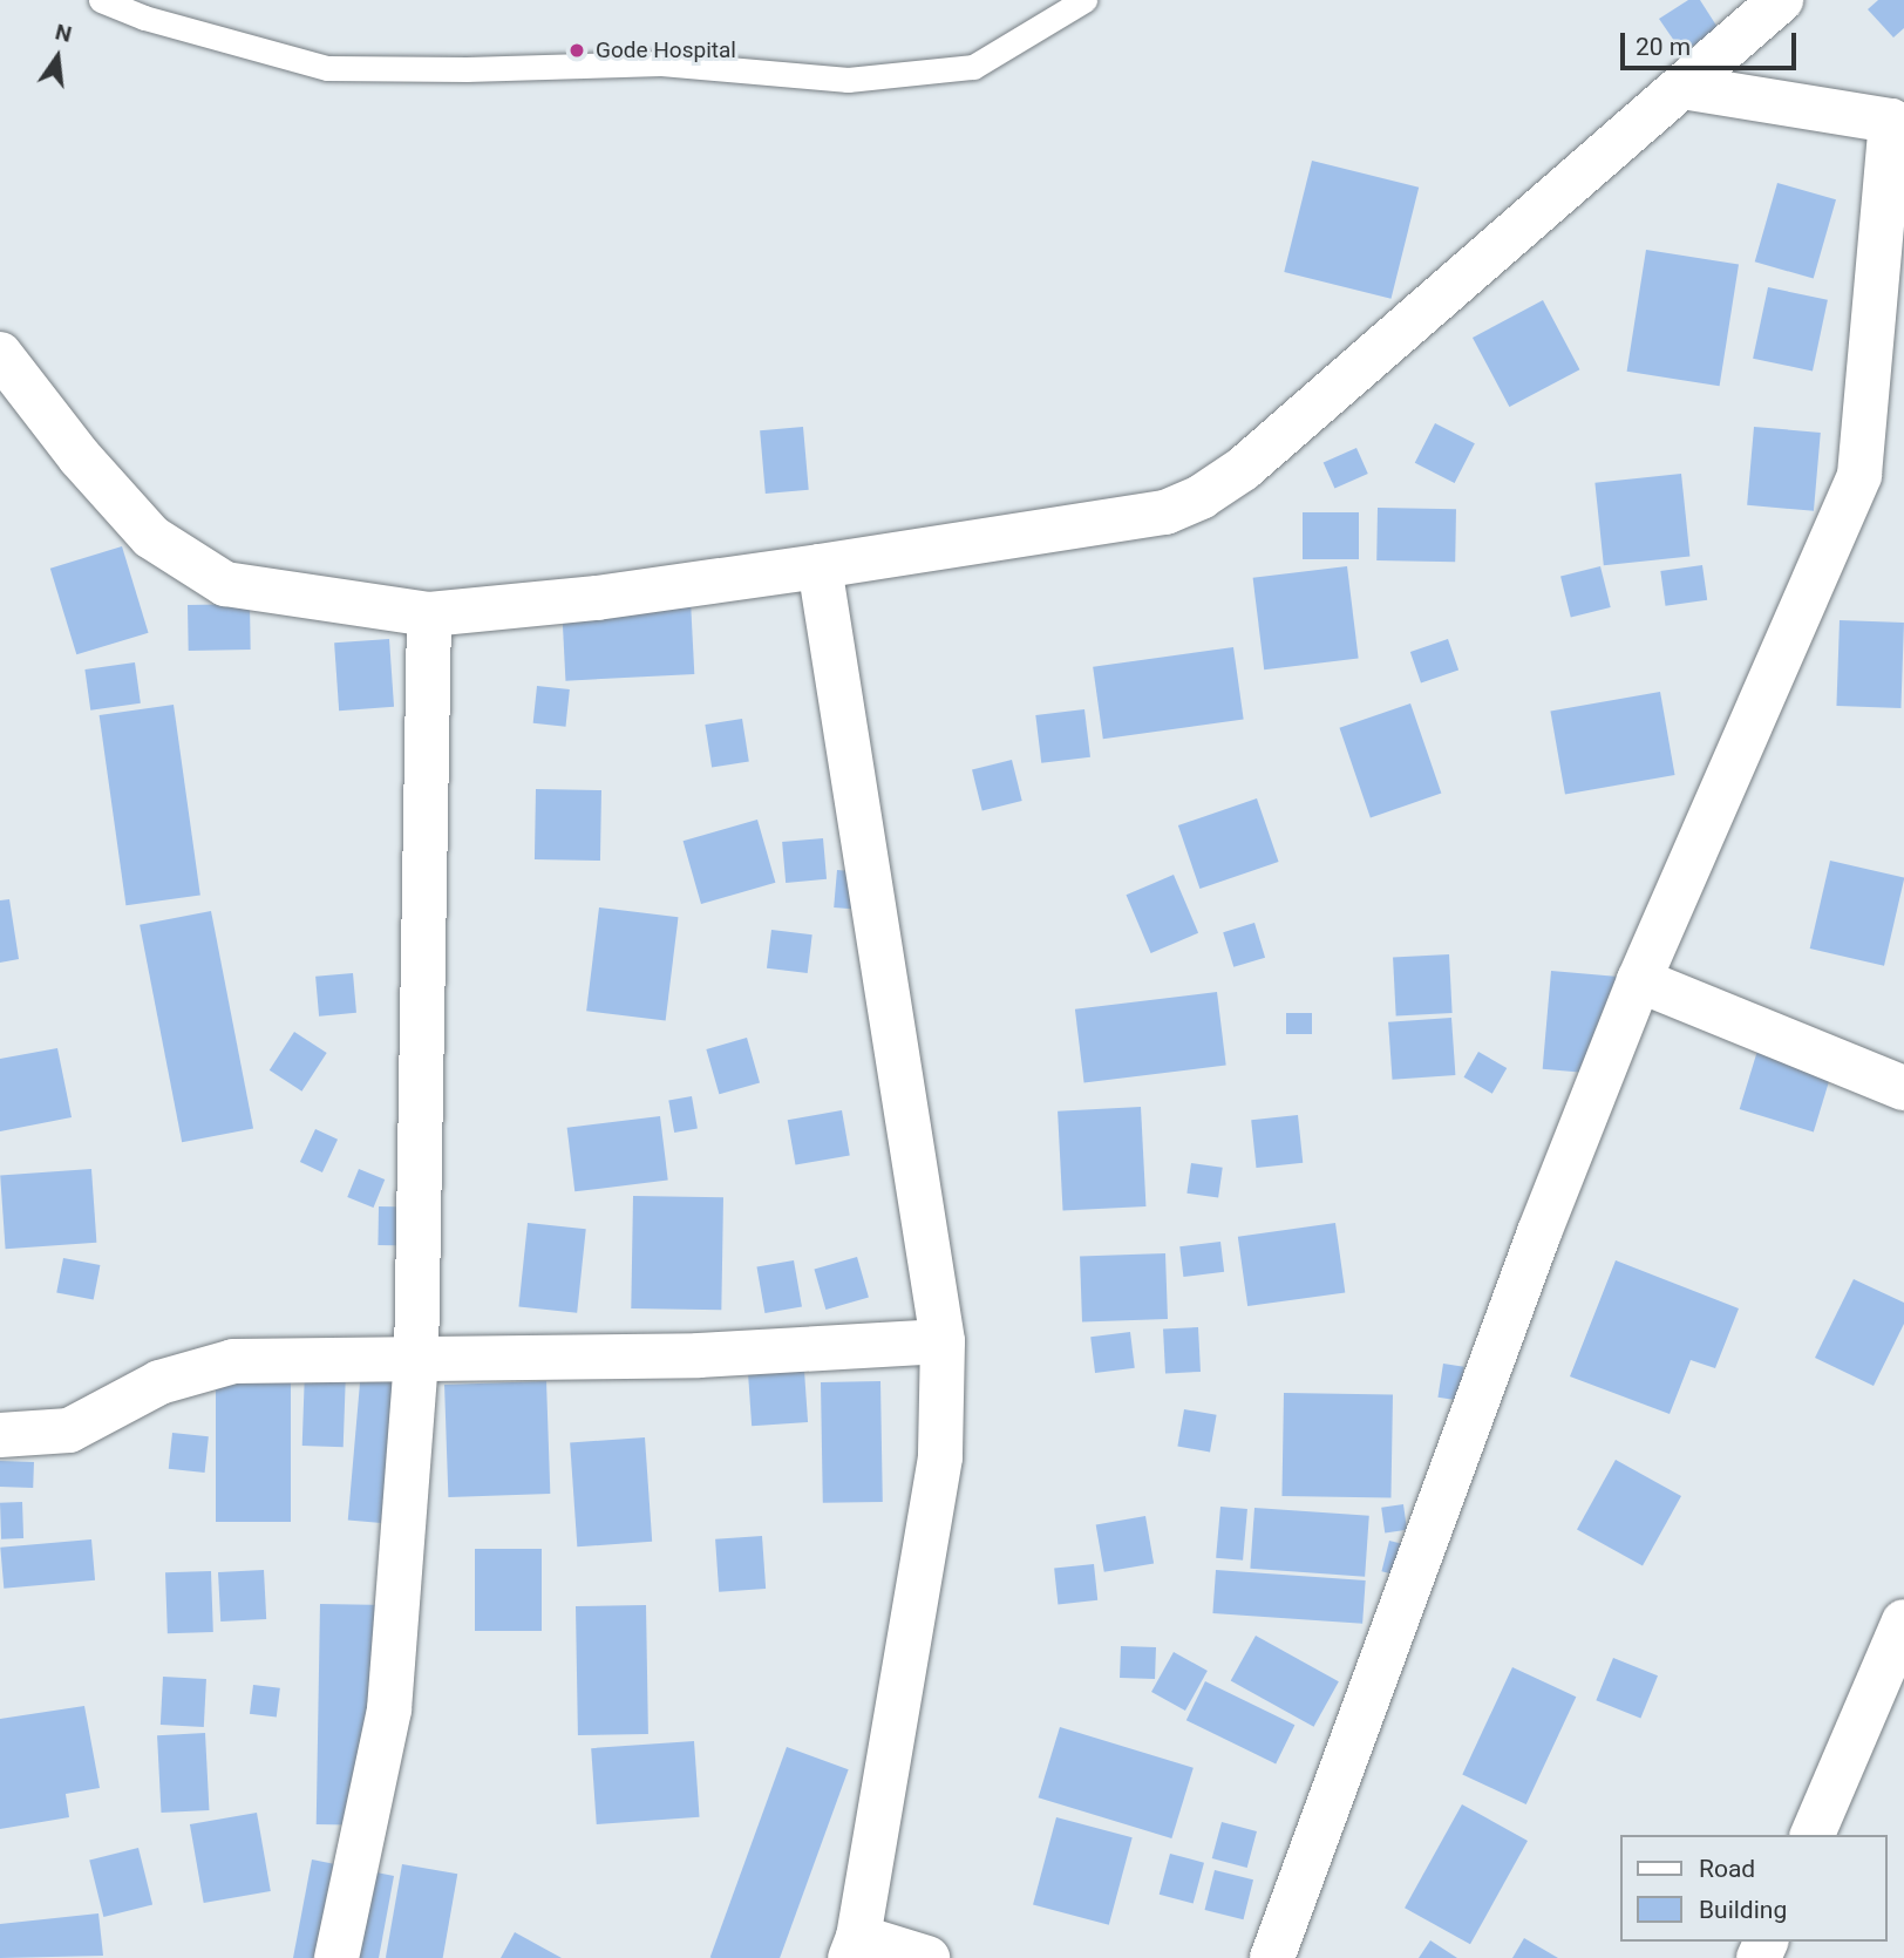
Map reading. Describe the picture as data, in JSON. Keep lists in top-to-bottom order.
{
  "places": ["Gode Hospital"],
  "legend": ["Road", "Building"],
  "scale_bar": "20 m",
  "north": "top"
}
